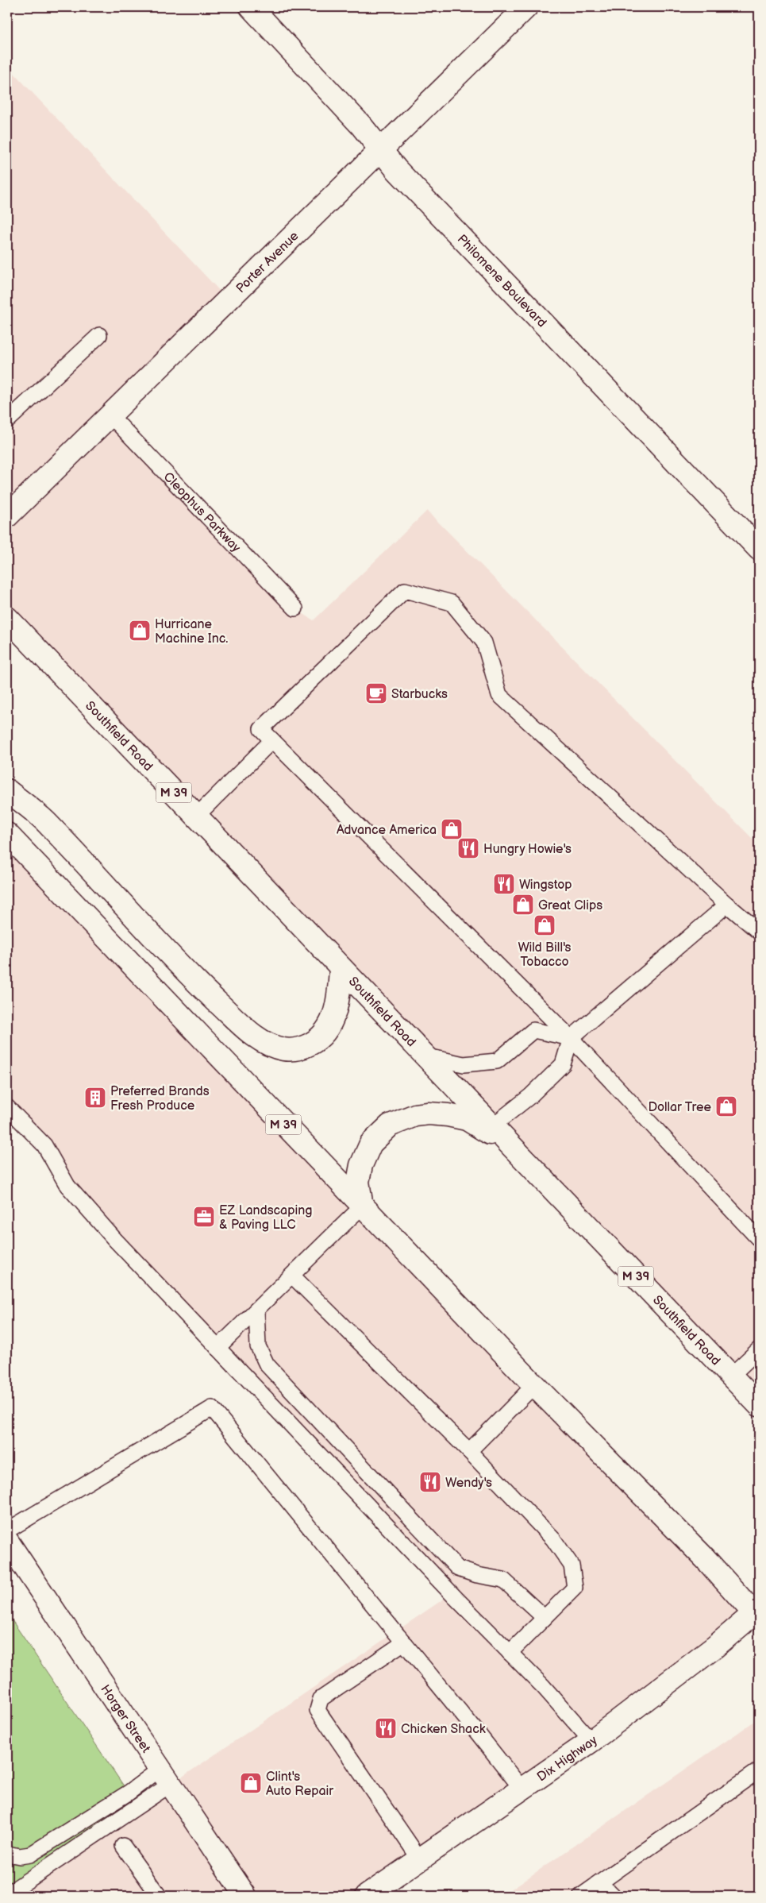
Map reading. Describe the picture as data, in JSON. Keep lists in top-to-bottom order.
{
  "streets": {
    "main road": [
      "Porter Avenue",
      "Philomene Boulevard",
      "Southfield Road",
      "M 39",
      "Horger Street",
      "Dix Highway"
    ],
    "lane": ["Cleophus Parkway"]
  },
  "crossings": [
    ["Porter Avenue", "Philomene Boulevard"],
    ["Porter Avenue", "Cleophus Parkway"],
    ["M 39", "Dix Highway"]
  ],
  "places": {
    "shop": [
      "Hurricane Machine Inc.",
      "Advance America",
      "Great Clips",
      "Wild Bill's Tobacco",
      "Dollar Tree",
      "Clint's Auto Repair"
    ],
    "cafe": ["Starbucks"],
    "restaurant": [
      "Hungry Howie's",
      "Wingstop",
      "Wendy's",
      "Chicken Shack"
    ],
    "building": ["Preferred Brands Fresh Produce"],
    "office": ["EZ Landscaping & Paving LLC"]
  }
}
